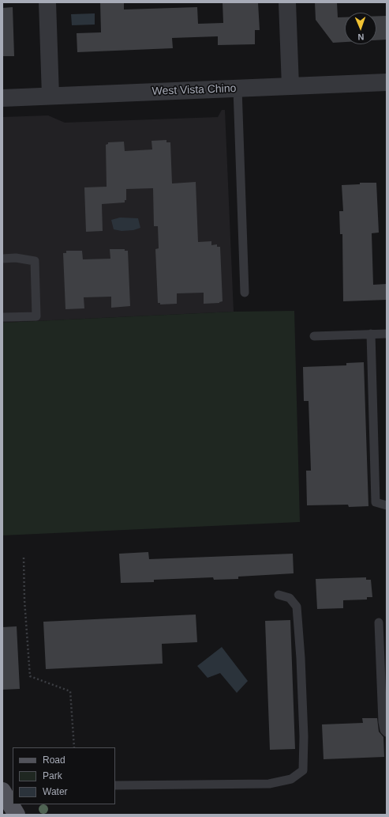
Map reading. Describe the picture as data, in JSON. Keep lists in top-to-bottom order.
{
  "streets": {
    "street": ["West Vista Chino"]
  },
  "legend": ["Road", "Park", "Water"],
  "north": "bottom"
}
